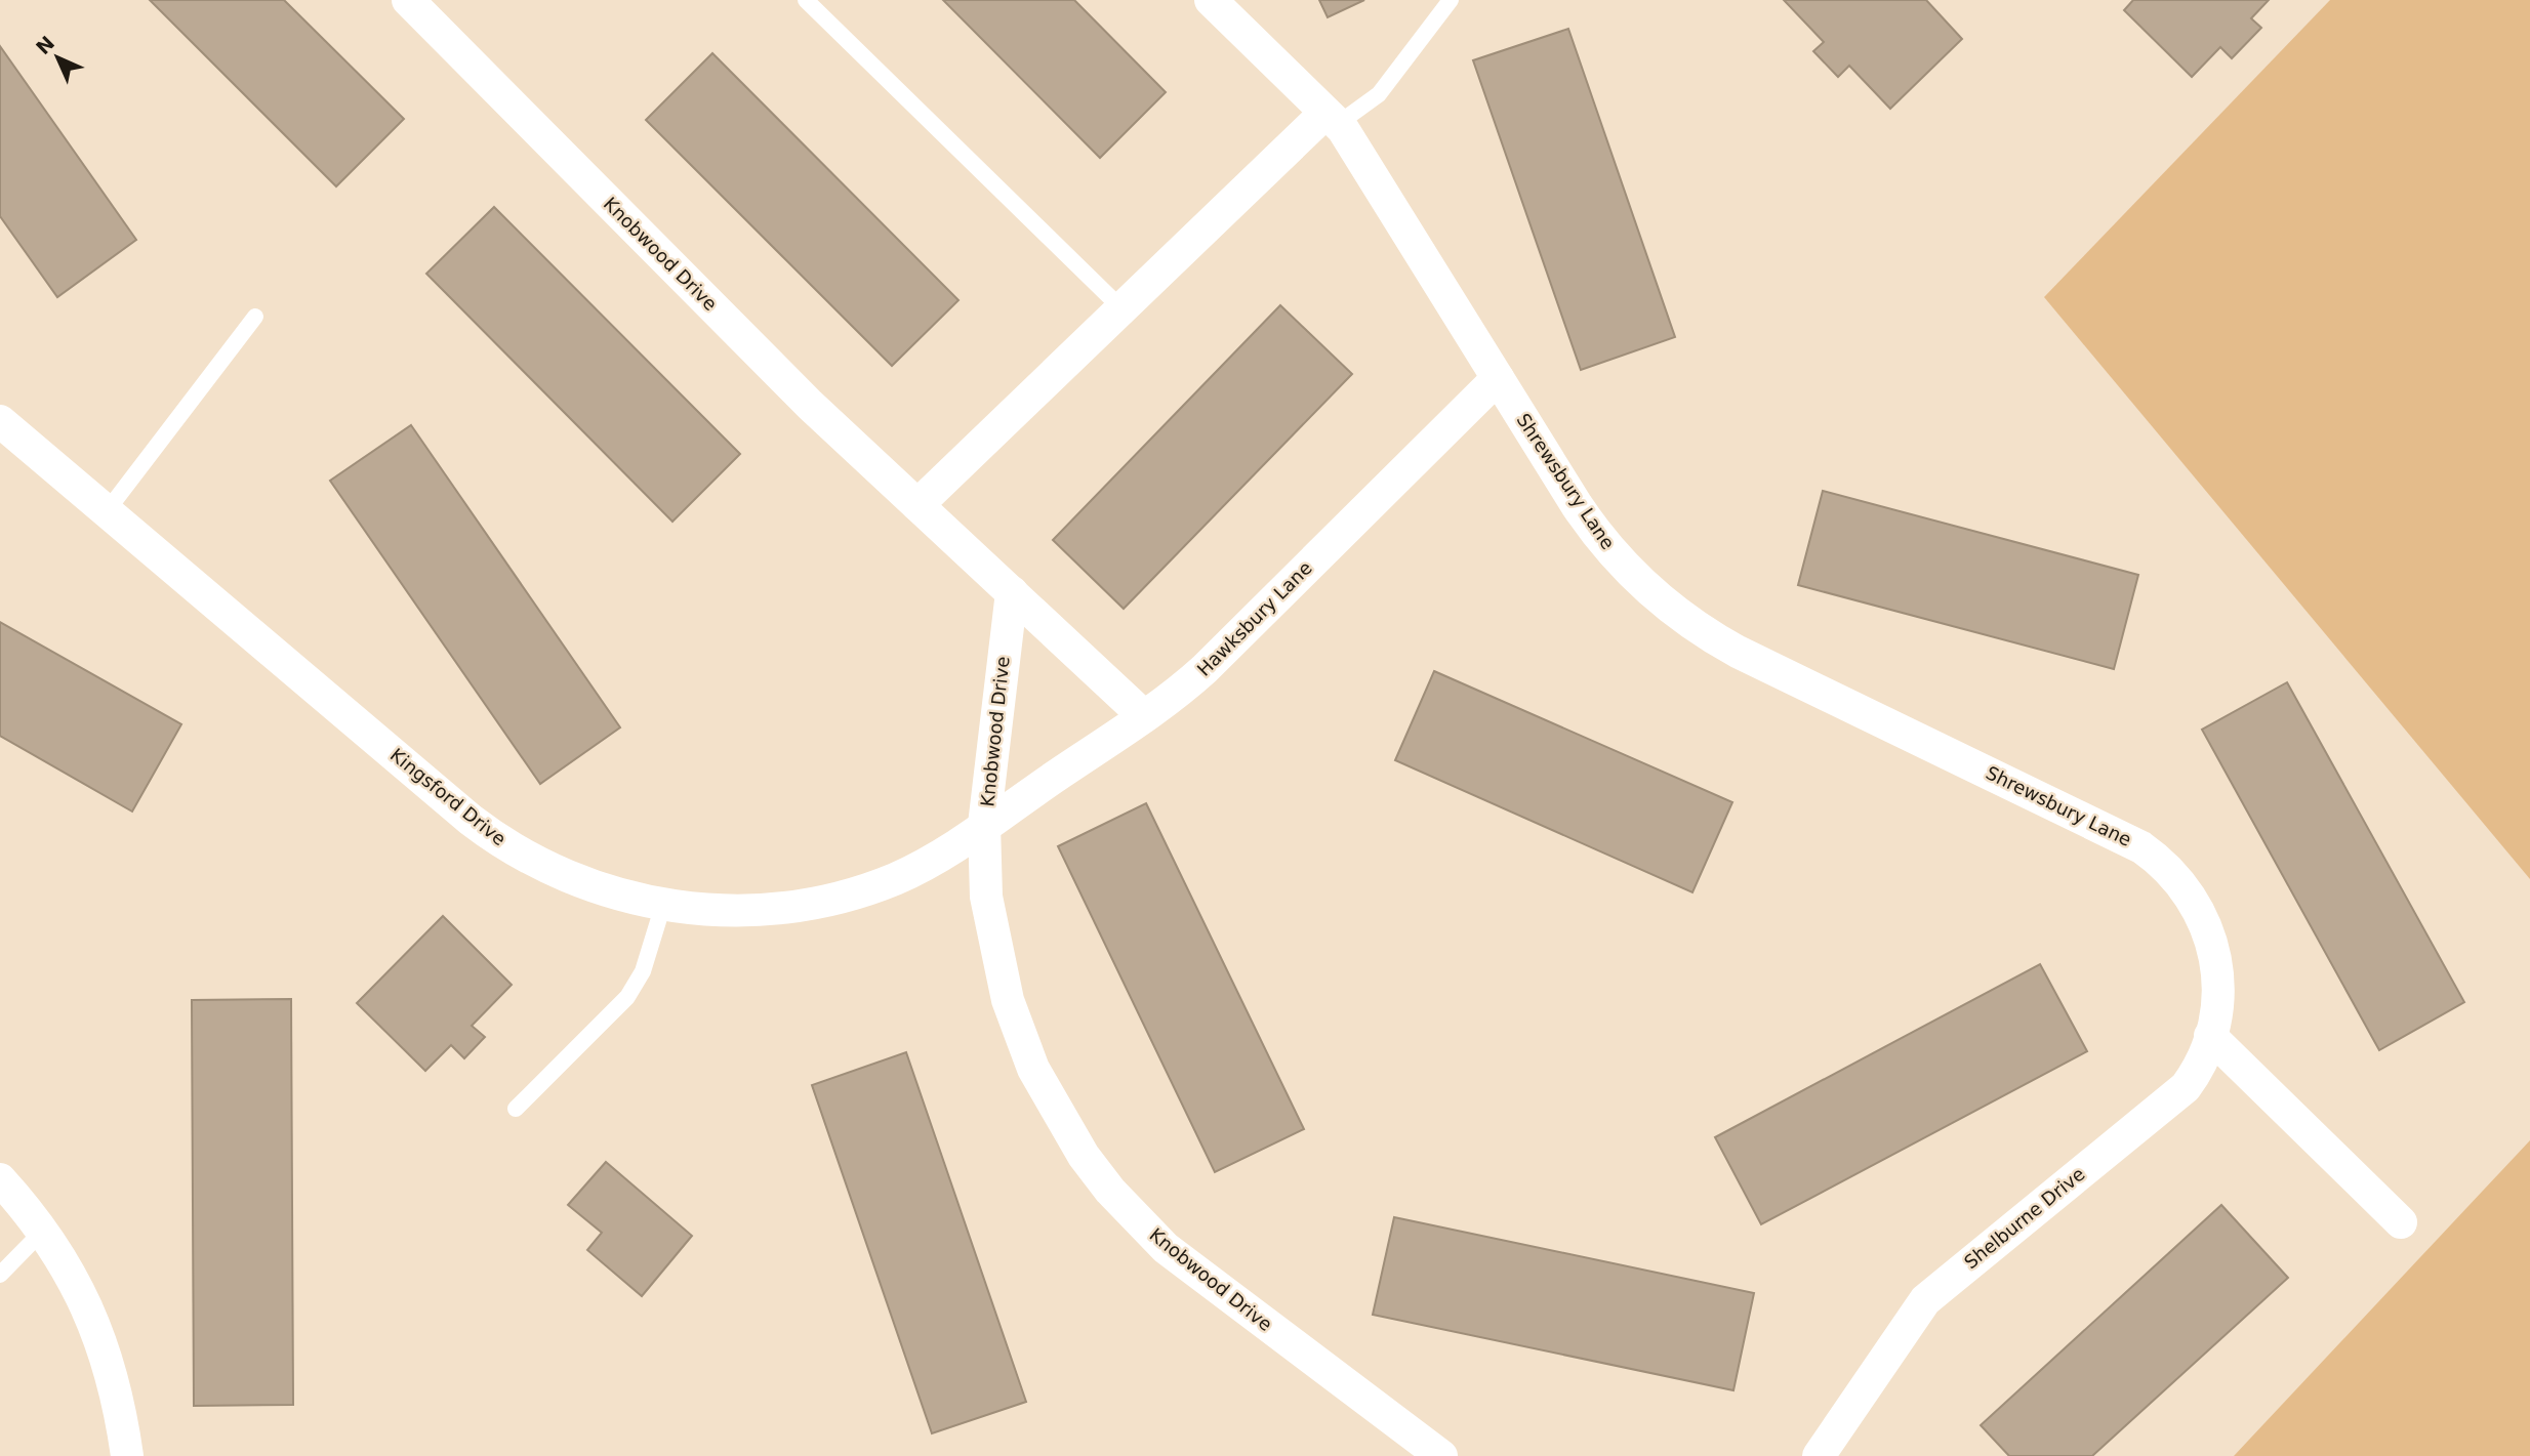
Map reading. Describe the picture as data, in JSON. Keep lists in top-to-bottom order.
{
  "streets": {
    "street": [
      "Knobwood Drive",
      "Shrewsbury Lane",
      "Hawksbury Lane",
      "Kingsford Drive",
      "Shelburne Drive"
    ]
  },
  "crossings": [
    ["Knobwood Drive", "Hawksbury Lane"],
    ["Knobwood Drive", "Kingsford Drive"],
    ["Shrewsbury Lane", "Hawksbury Lane"],
    ["Shrewsbury Lane", "Shelburne Drive"],
    ["Hawksbury Lane", "Kingsford Drive"]
  ],
  "north": "top left"
}
